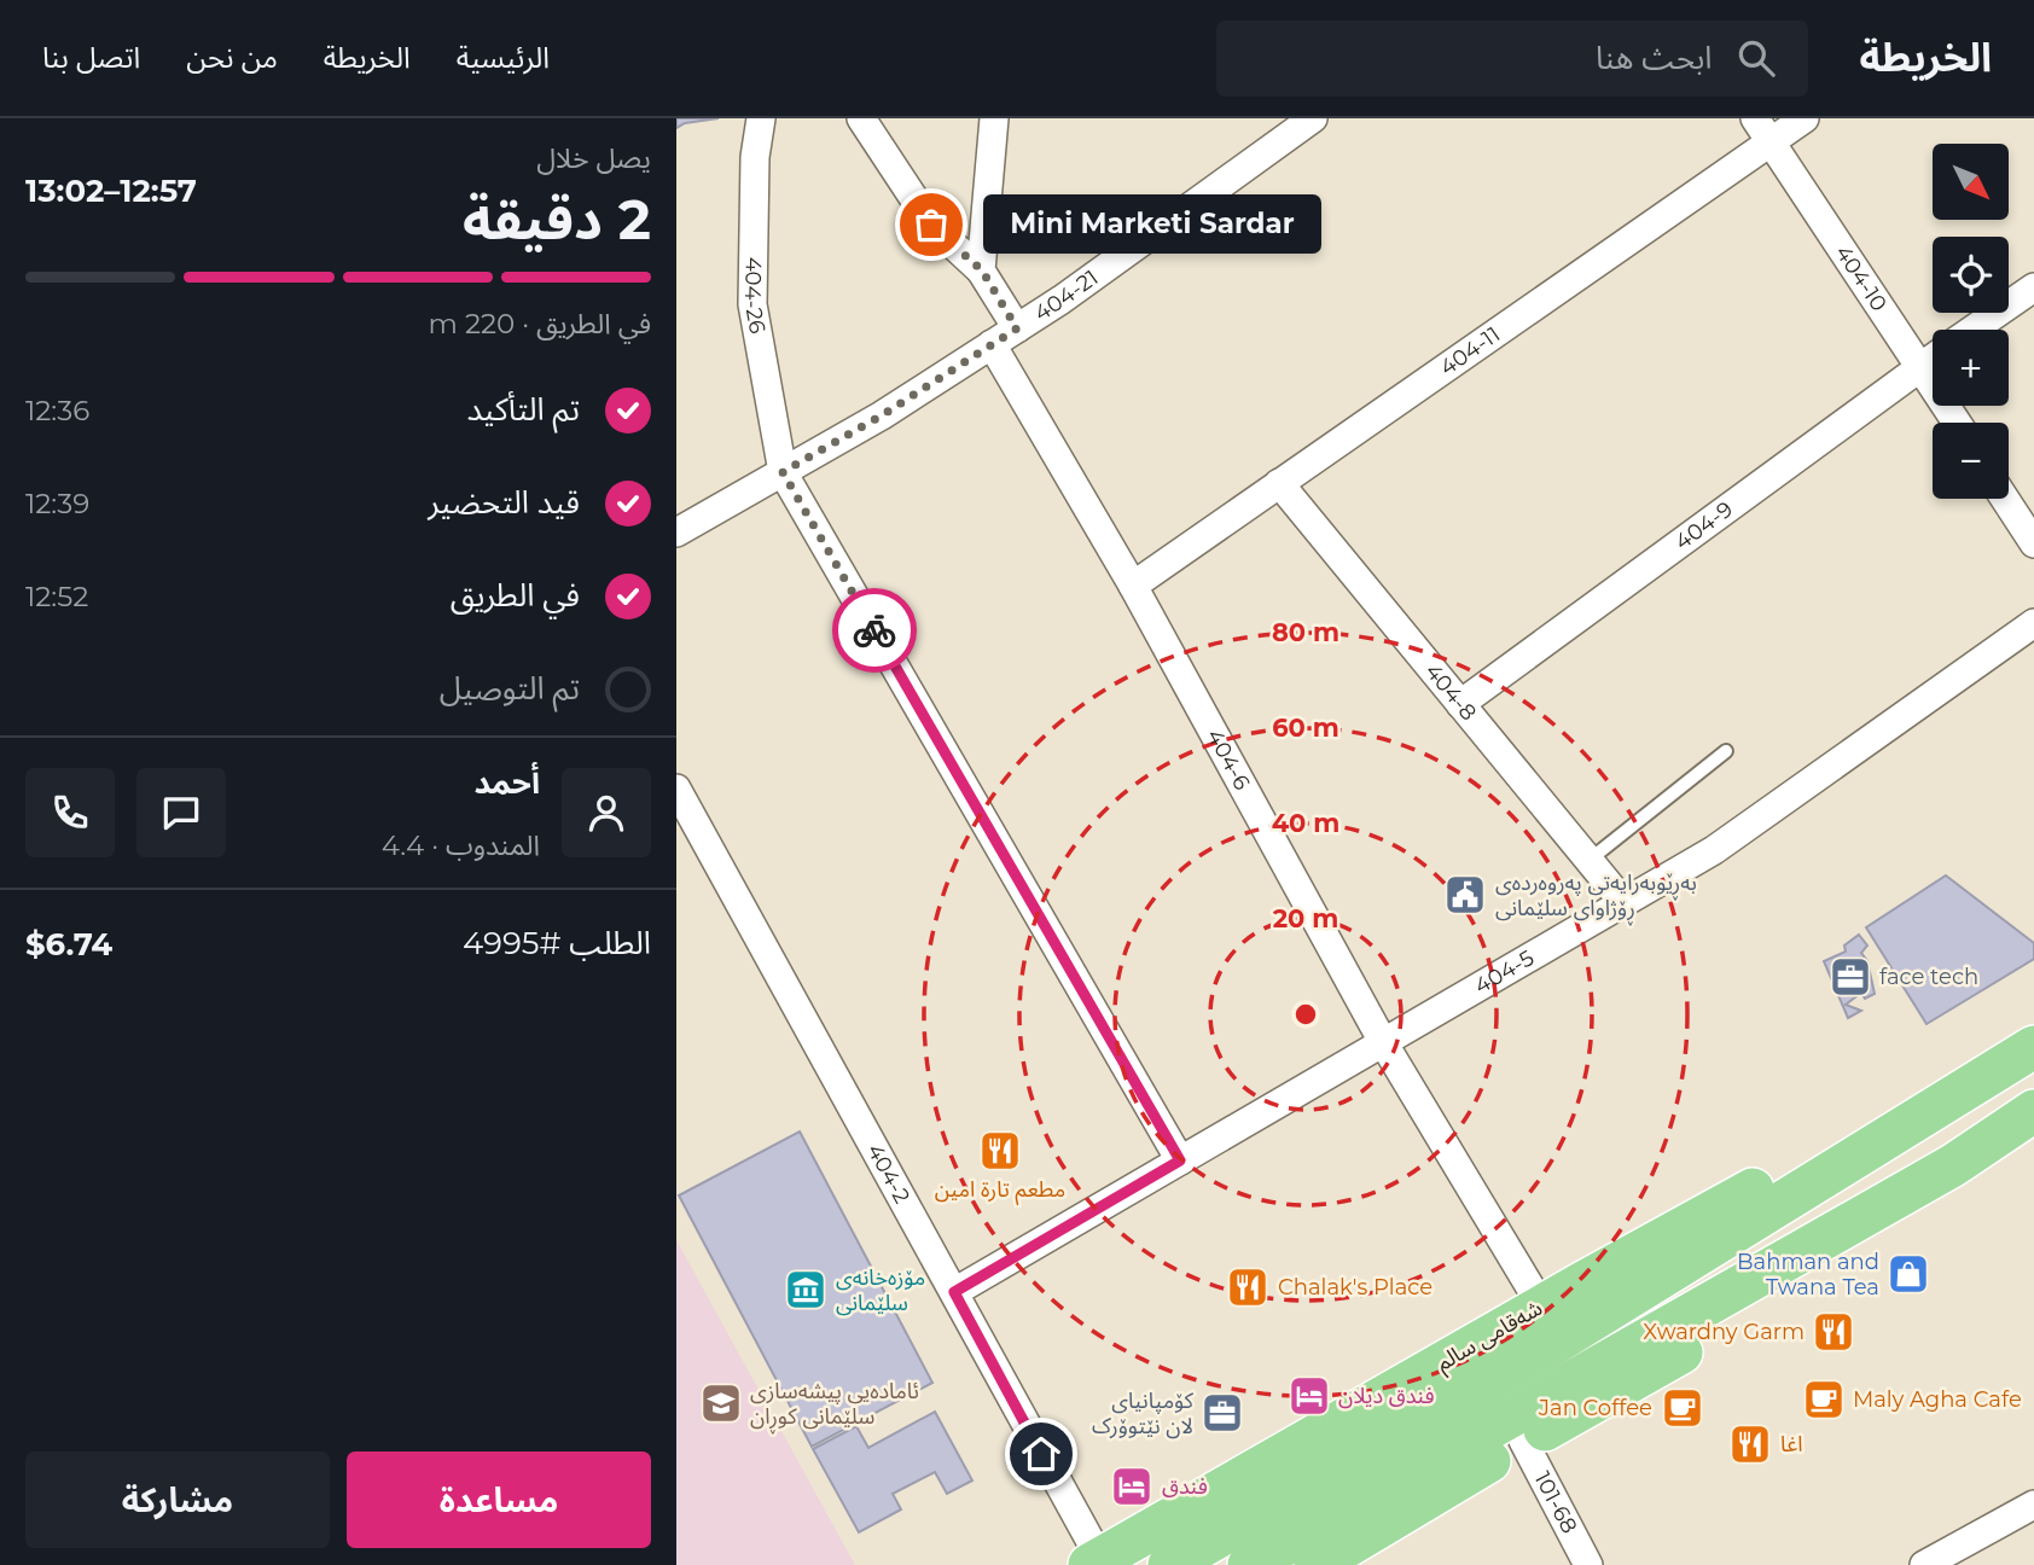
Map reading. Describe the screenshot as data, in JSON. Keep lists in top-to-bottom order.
{
  "streets": {
    "main road": ["شەقامی سالم"],
    "street": [
      "404-10",
      "404-21",
      "404-26",
      "404-11",
      "404-9",
      "404-8",
      "404-6",
      "404-5",
      "404-2",
      "101-68"
    ]
  },
  "crossings": [
    ["404-10", "404-11"],
    ["404-10", "404-9"],
    ["404-21", "404-26"],
    ["404-21", "404-6"],
    ["404-26", "404-5"],
    ["404-11", "404-8"],
    ["404-11", "404-6"],
    ["404-9", "404-8"],
    ["404-8", "404-5"],
    ["404-6", "404-5"],
    ["404-6", "شەقامی سالم"],
    ["404-5", "404-2"],
    ["404-2", "شەقامی سالم"]
  ],
  "places": {
    "other": ["Mini Marketi Sardar"],
    "public building": ["بەڕێوبەرایەتی پەروەردەی ڕۆژاوای سلێمانی"],
    "office": ["face tech", "کۆمپانیای لان نێتوۆرک"],
    "restaurant": [
      "مطعم تارة امين",
      "Chalak's Place",
      "Xwardny Garm",
      "اغا"
    ],
    "shop": ["Bahman and Twana Tea"],
    "museum": ["مۆزەخانەی سلێمانی"],
    "hotel": ["فندق ديلان", "فندق"],
    "cafe": ["Maly Agha Cafe", "Jan Coffee"],
    "school or university": ["ئامادەیی پیشەسازی سلێمانی کوڕان"]
  },
  "north": "bottom right",
  "page": {
    "header": "الخريطة",
    "search": "ابحث هنا",
    "nav": [
      "الرئيسية",
      "الخريطة",
      "من نحن",
      "اتصل بنا"
    ],
    "heading": ["2 دقيقة", "يصل خلال", "12:57–13:02"],
    "panel": [
      "أحمد",
      "المندوب · 4.4",
      "الطلب #4995",
      "$6.74"
    ],
    "map_buttons": ["+", "−"],
    "bubble": "Mini Marketi Sardar",
    "bar": "في الطريق · 220 m",
    "list": [
      ["تم التأكيد", "12:36"],
      ["قيد التحضير", "12:39"],
      ["في الطريق", "12:52"],
      "تم التوصيل"
    ],
    "buttons": ["مساعدة", "مشاركة"]
  },
  "rings": [
    "80 m",
    "60 m",
    "40 m",
    "20 m"
  ]
}
